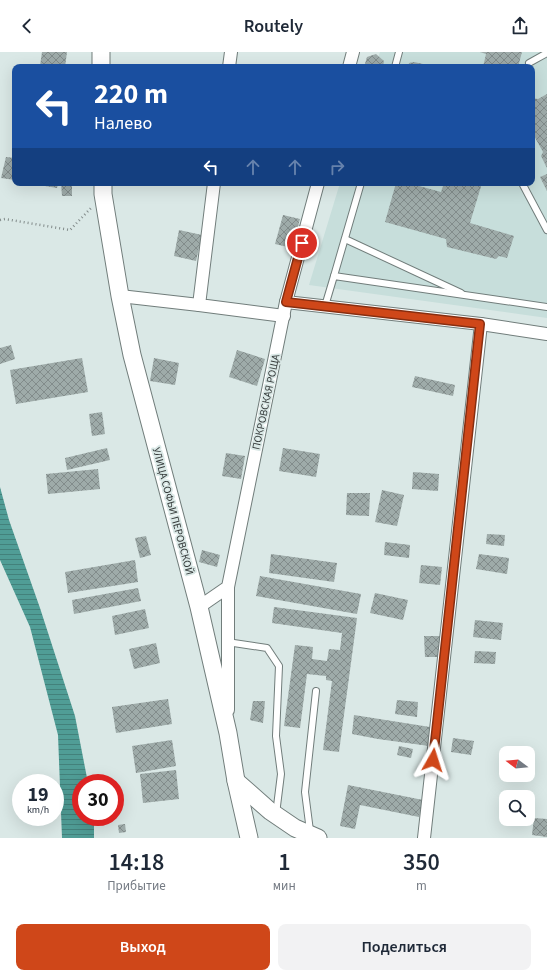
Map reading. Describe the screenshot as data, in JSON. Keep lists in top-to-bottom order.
{
  "streets": {
    "main road": ["УЛИЦА СОФЬИ ПЕРОВСКОЙ"],
    "street": ["ПОКРОВСКАЯ РОЩА"]
  },
  "crossings": [
    ["ПОКРОВСКАЯ РОЩА", "УЛИЦА СОФЬИ ПЕРОВСКОЙ"]
  ],
  "north": "left",
  "page": {
    "header": "Routely",
    "turn": ["220 m", "Налево"],
    "speed": "19 km/h",
    "limit": "30",
    "eta": [
      "14:18",
      "Прибытие",
      "1",
      "мин",
      "350",
      "m"
    ],
    "buttons": ["Выход", "Поделиться"]
  }
}
